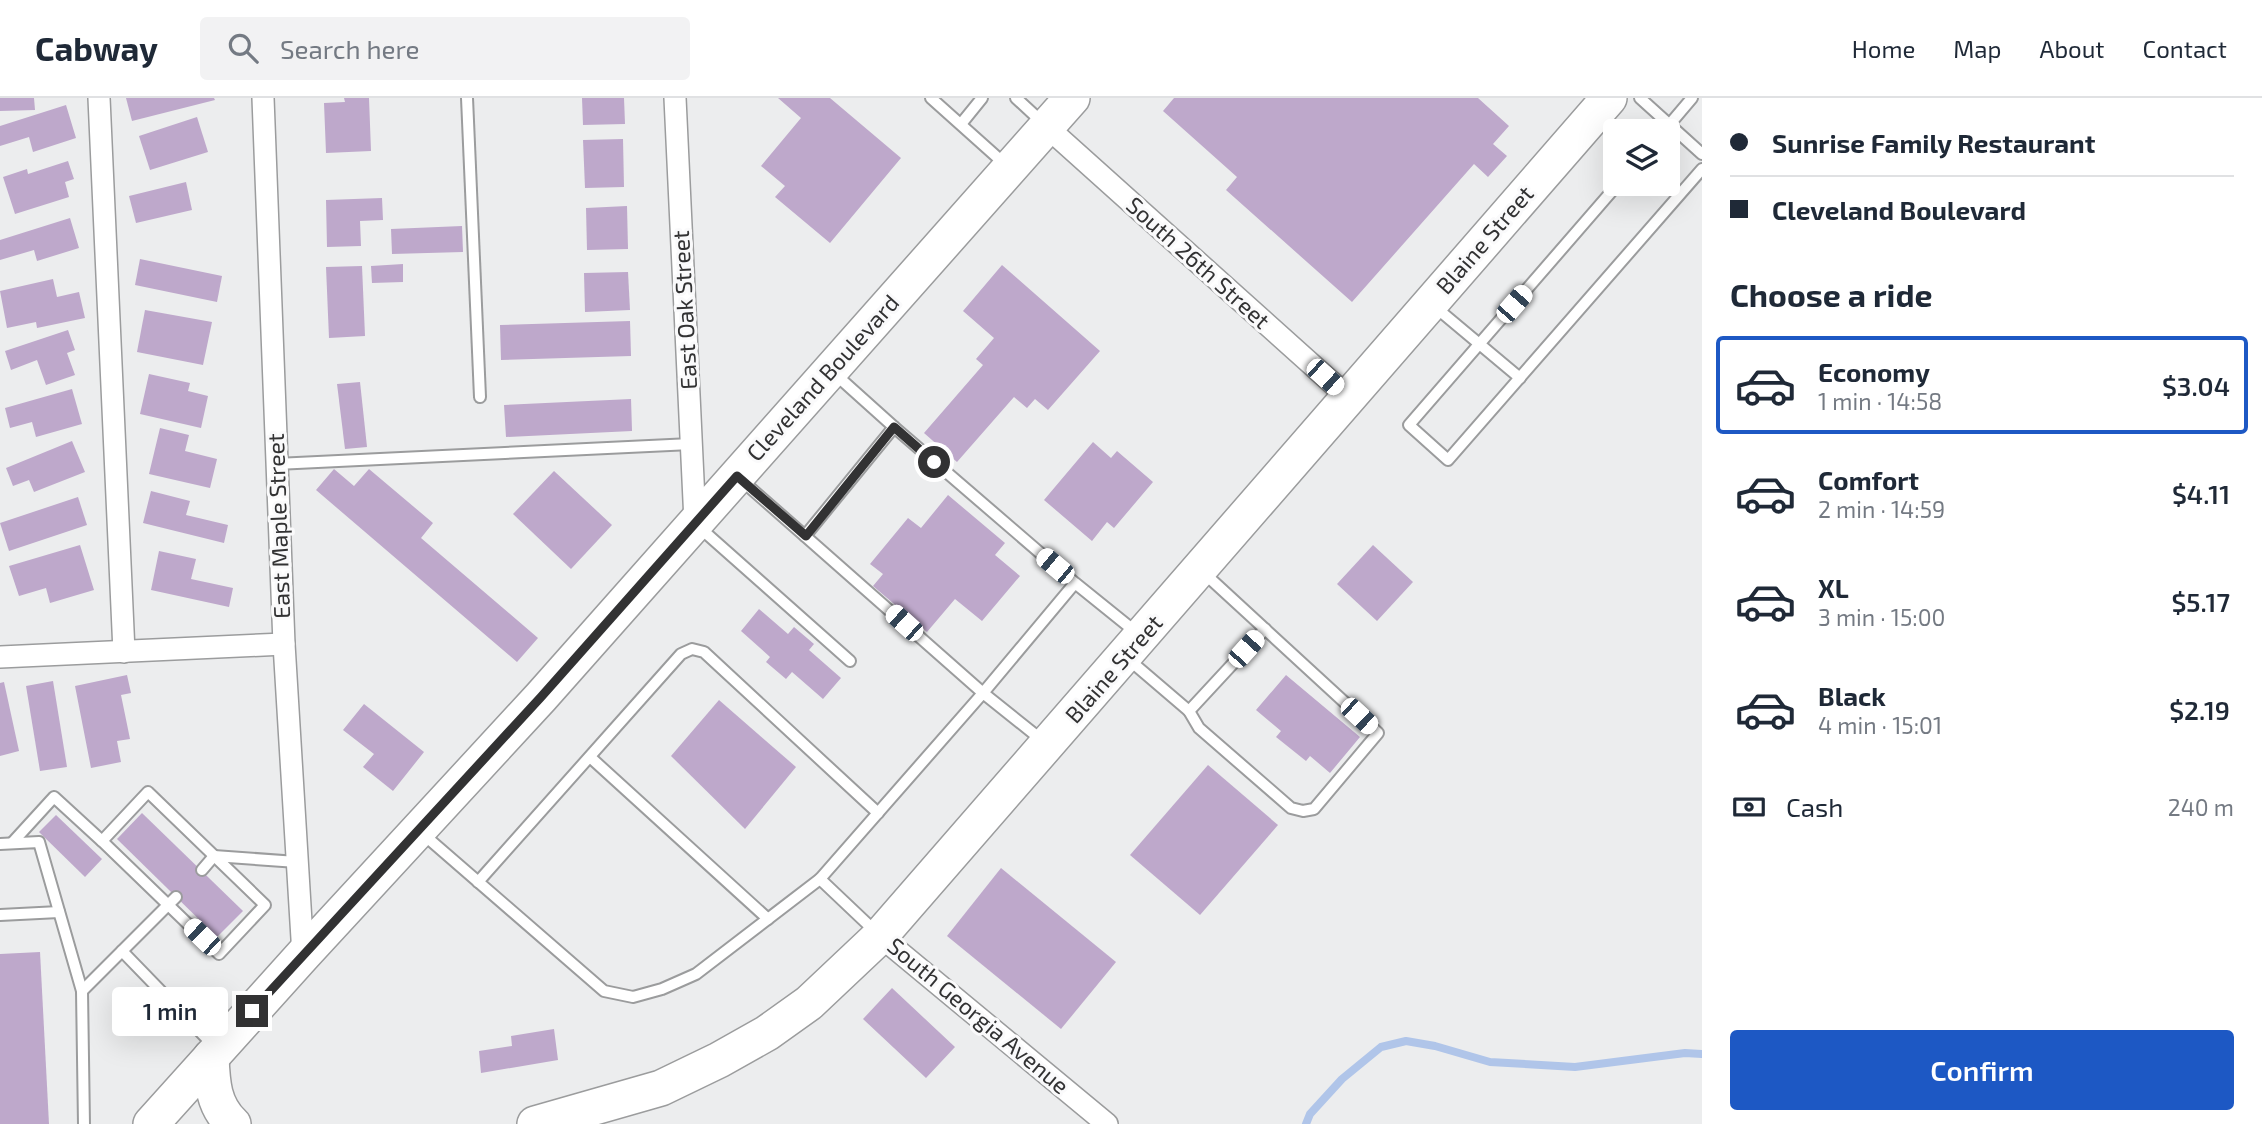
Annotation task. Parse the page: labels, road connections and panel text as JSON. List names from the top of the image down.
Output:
{
  "streets": {
    "main road": ["Blaine Street", "Cleveland Boulevard"],
    "street": [
      "South 26th Street",
      "East Oak Street",
      "East Maple Street",
      "South Georgia Avenue"
    ]
  },
  "crossings": [
    ["Blaine Street", "South 26th Street"],
    ["Blaine Street", "South Georgia Avenue"],
    ["South 26th Street", "Cleveland Boulevard"],
    ["East Oak Street", "Cleveland Boulevard"],
    ["Cleveland Boulevard", "East Maple Street"]
  ],
  "page": {
    "header": "Cabway",
    "search": "Search here",
    "nav": [
      "Home",
      "Map",
      "About",
      "Contact"
    ],
    "banner": ["Sunrise Family Restaurant", "Cleveland Boulevard"],
    "heading": "Choose a ride",
    "list": [
      {
        "name": "Economy",
        "note": "1 min · 14:58",
        "value": "$3.04"
      },
      {
        "name": "Comfort",
        "note": "2 min · 14:59",
        "value": "$4.11"
      },
      {
        "name": "XL",
        "note": "3 min · 15:00",
        "value": "$5.17"
      },
      {
        "name": "Black",
        "note": "4 min · 15:01",
        "value": "$2.19"
      }
    ],
    "pay": ["Cash", "240 m"],
    "bubble": "1 min",
    "buttons": "Confirm"
  }
}
